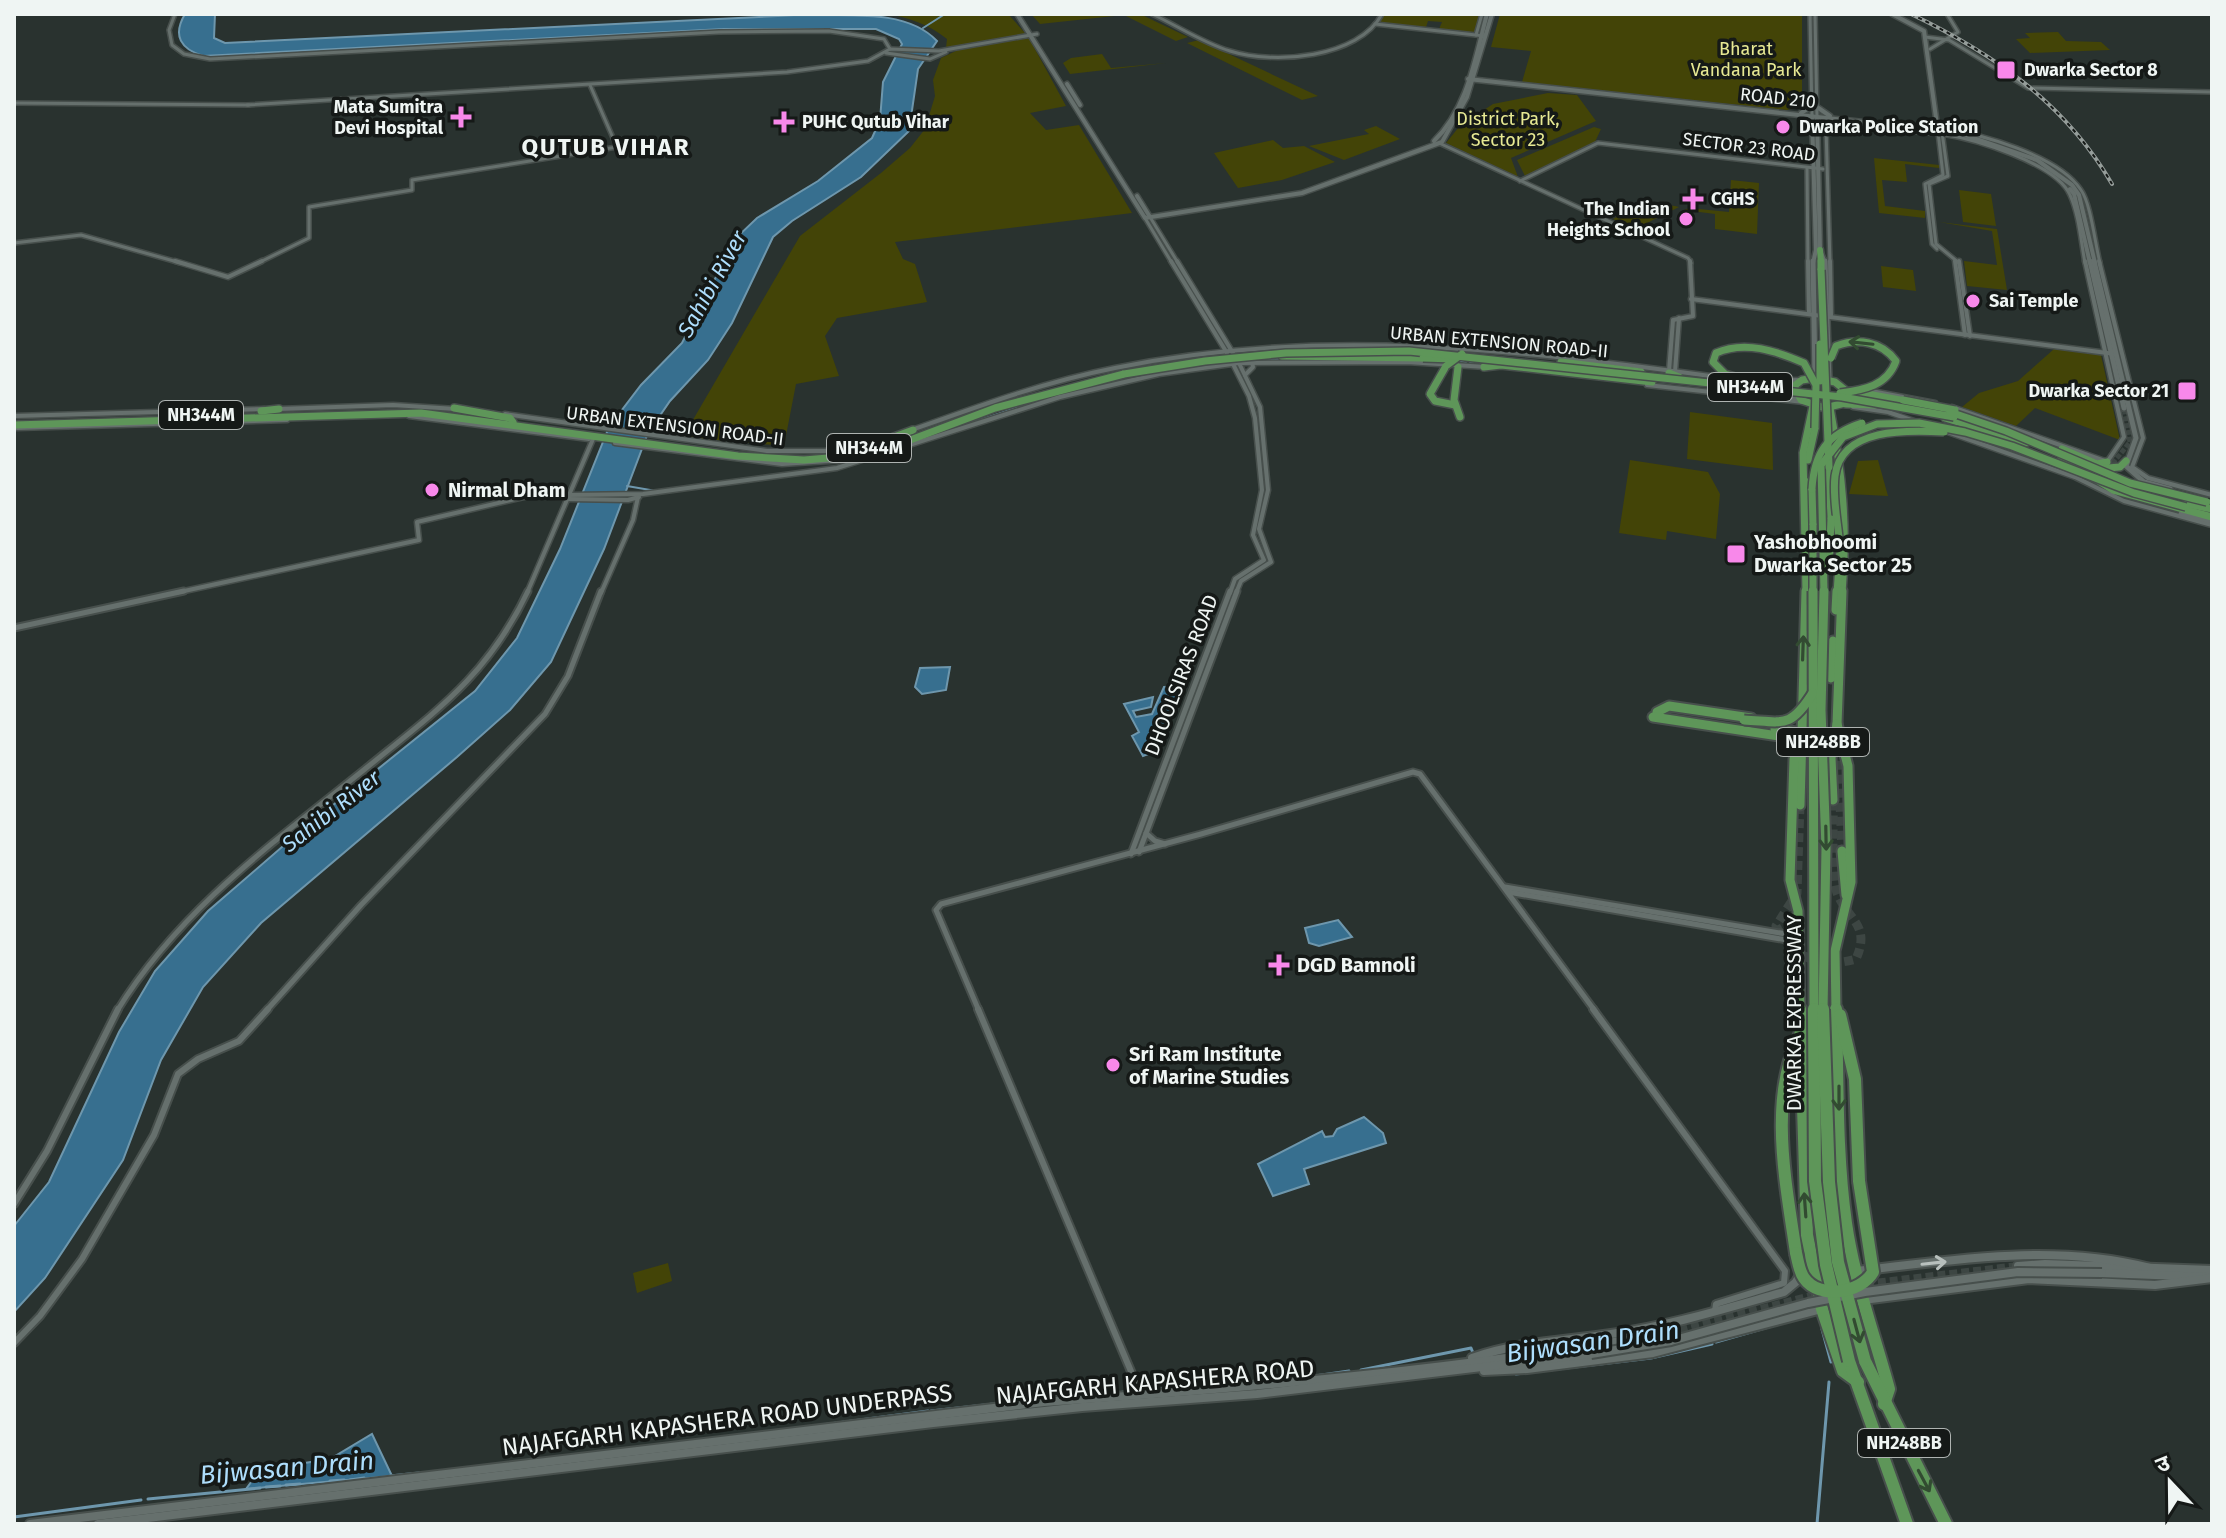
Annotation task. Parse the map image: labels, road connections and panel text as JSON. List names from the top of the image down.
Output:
{
  "streets": {
    "highway": [
      "URBAN EXTENSION ROAD-II",
      "NH344M",
      "NH248BB",
      "DWARKA EXPRESSWAY"
    ],
    "main road": ["ROAD 210", "NAJAFGARH KAPASHERA ROAD", "NAJAFGARH KAPASHERA ROAD UNDERPASS"],
    "street": ["SECTOR 23 ROAD", "DHOOLSIRAS ROAD"]
  },
  "crossings": [
    ["NAJAFGARH KAPASHERA ROAD", "NAJAFGARH KAPASHERA ROAD UNDERPASS"]
  ],
  "districts": ["QUTUB VIHAR"],
  "water": ["Sahibi River", "Bijwasan Drain"],
  "parks": ["Bharat Vandana Park", "District Park, Sector 23"],
  "places": {
    "transit": ["Dwarka Sector 8", "Dwarka Sector 21", "Yashobhoomi Dwarka Sector 25"],
    "health": [
      "Mata Sumitra Devi Hospital",
      "PUHC Qutub Vihar",
      "CGHS",
      "DGD Bamnoli"
    ],
    "other": [
      "Dwarka Police Station",
      "The Indian Heights School",
      "Sai Temple",
      "Nirmal Dham",
      "Sri Ram Institute of Marine Studies"
    ]
  },
  "north": "top"
}
